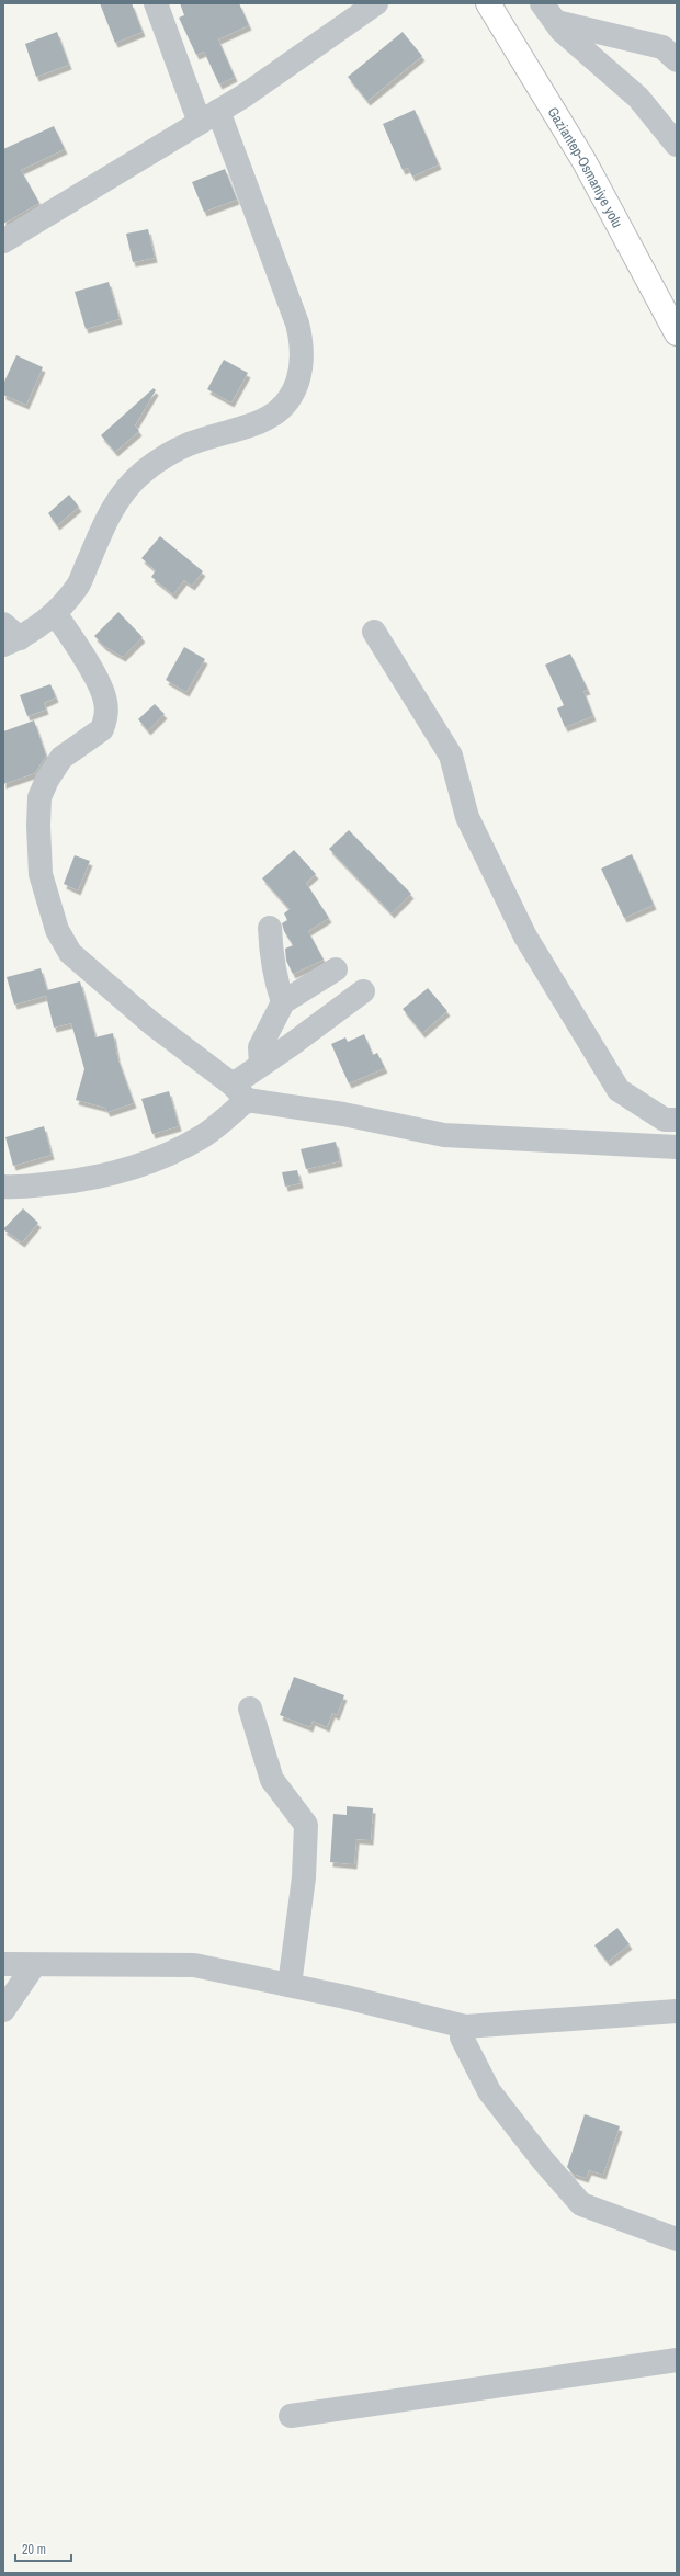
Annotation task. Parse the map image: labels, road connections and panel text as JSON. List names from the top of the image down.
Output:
{
  "streets": {
    "highway": ["Gaziantep-Osmaniye yolu"]
  },
  "scale_bar": "20 m"
}
